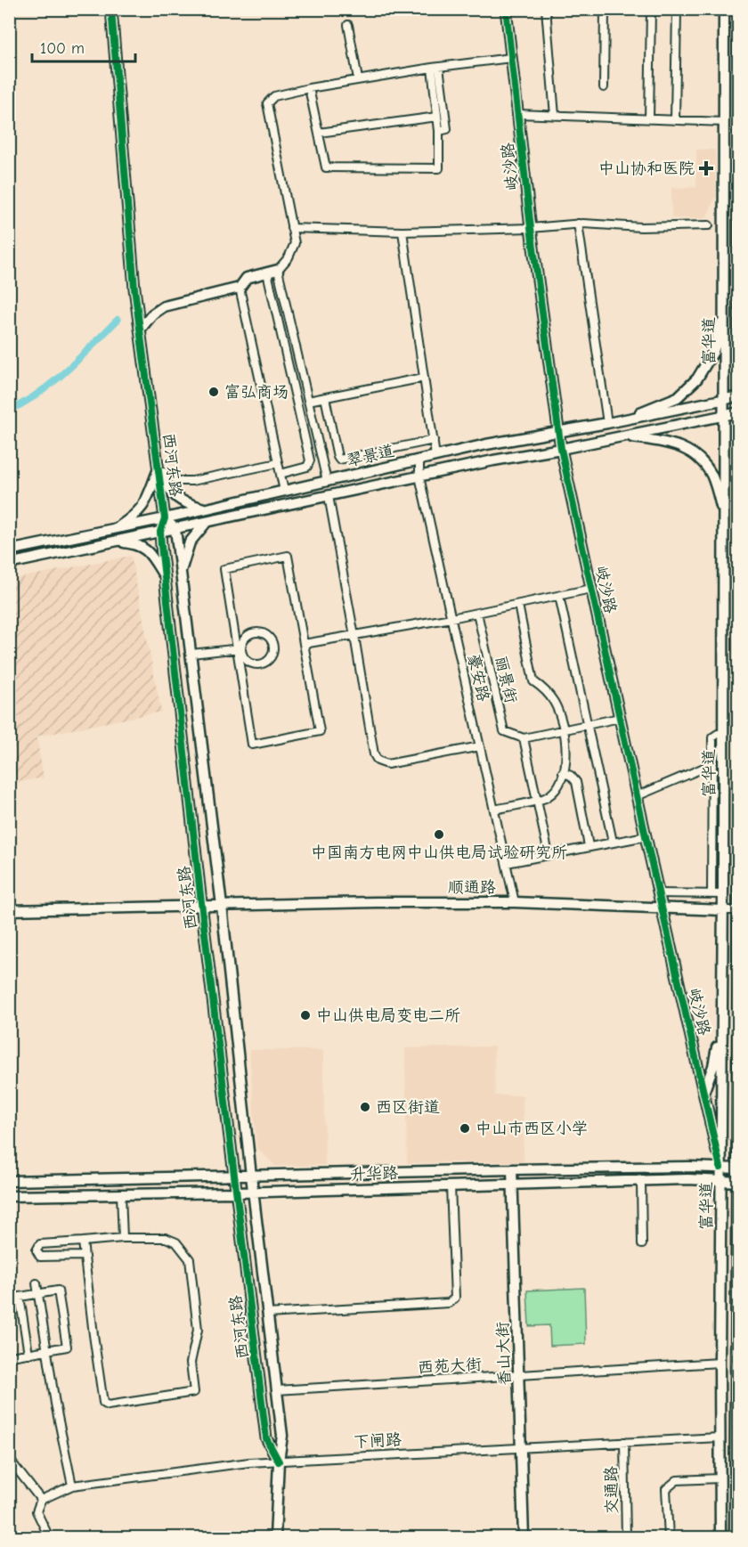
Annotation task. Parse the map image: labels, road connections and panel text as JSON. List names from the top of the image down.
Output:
{
  "streets": {
    "main road": [
      "岐沙路",
      "富华道",
      "翠景道",
      "西河东路",
      "顺通路",
      "升华路",
      "香山大街"
    ],
    "street": [
      "豪安路",
      "丽景街",
      "西苑大街",
      "下闸路",
      "交通路"
    ]
  },
  "crossings": [
    ["岐沙路", "富华道"],
    ["岐沙路", "翠景道"],
    ["岐沙路", "顺通路"],
    ["岐沙路", "升华路"],
    ["富华道", "翠景道"],
    ["富华道", "顺通路"],
    ["富华道", "升华路"],
    ["富华道", "西苑大街"],
    ["富华道", "下闸路"],
    ["翠景道", "西河东路"],
    ["翠景道", "豪安路"],
    ["西河东路", "顺通路"],
    ["西河东路", "升华路"],
    ["西河东路", "西苑大街"],
    ["西河东路", "下闸路"],
    ["豪安路", "顺通路"],
    ["升华路", "香山大街"],
    ["香山大街", "西苑大街"],
    ["香山大街", "下闸路"],
    ["下闸路", "交通路"]
  ],
  "places": {
    "health": ["中山协和医院"],
    "other": [
      "富弘商场",
      "中国南方电网中山供电局试验研究所",
      "中山供电局变电二所",
      "西区街道",
      "中山市西区小学"
    ]
  },
  "scale_bar": "100 m"
}
